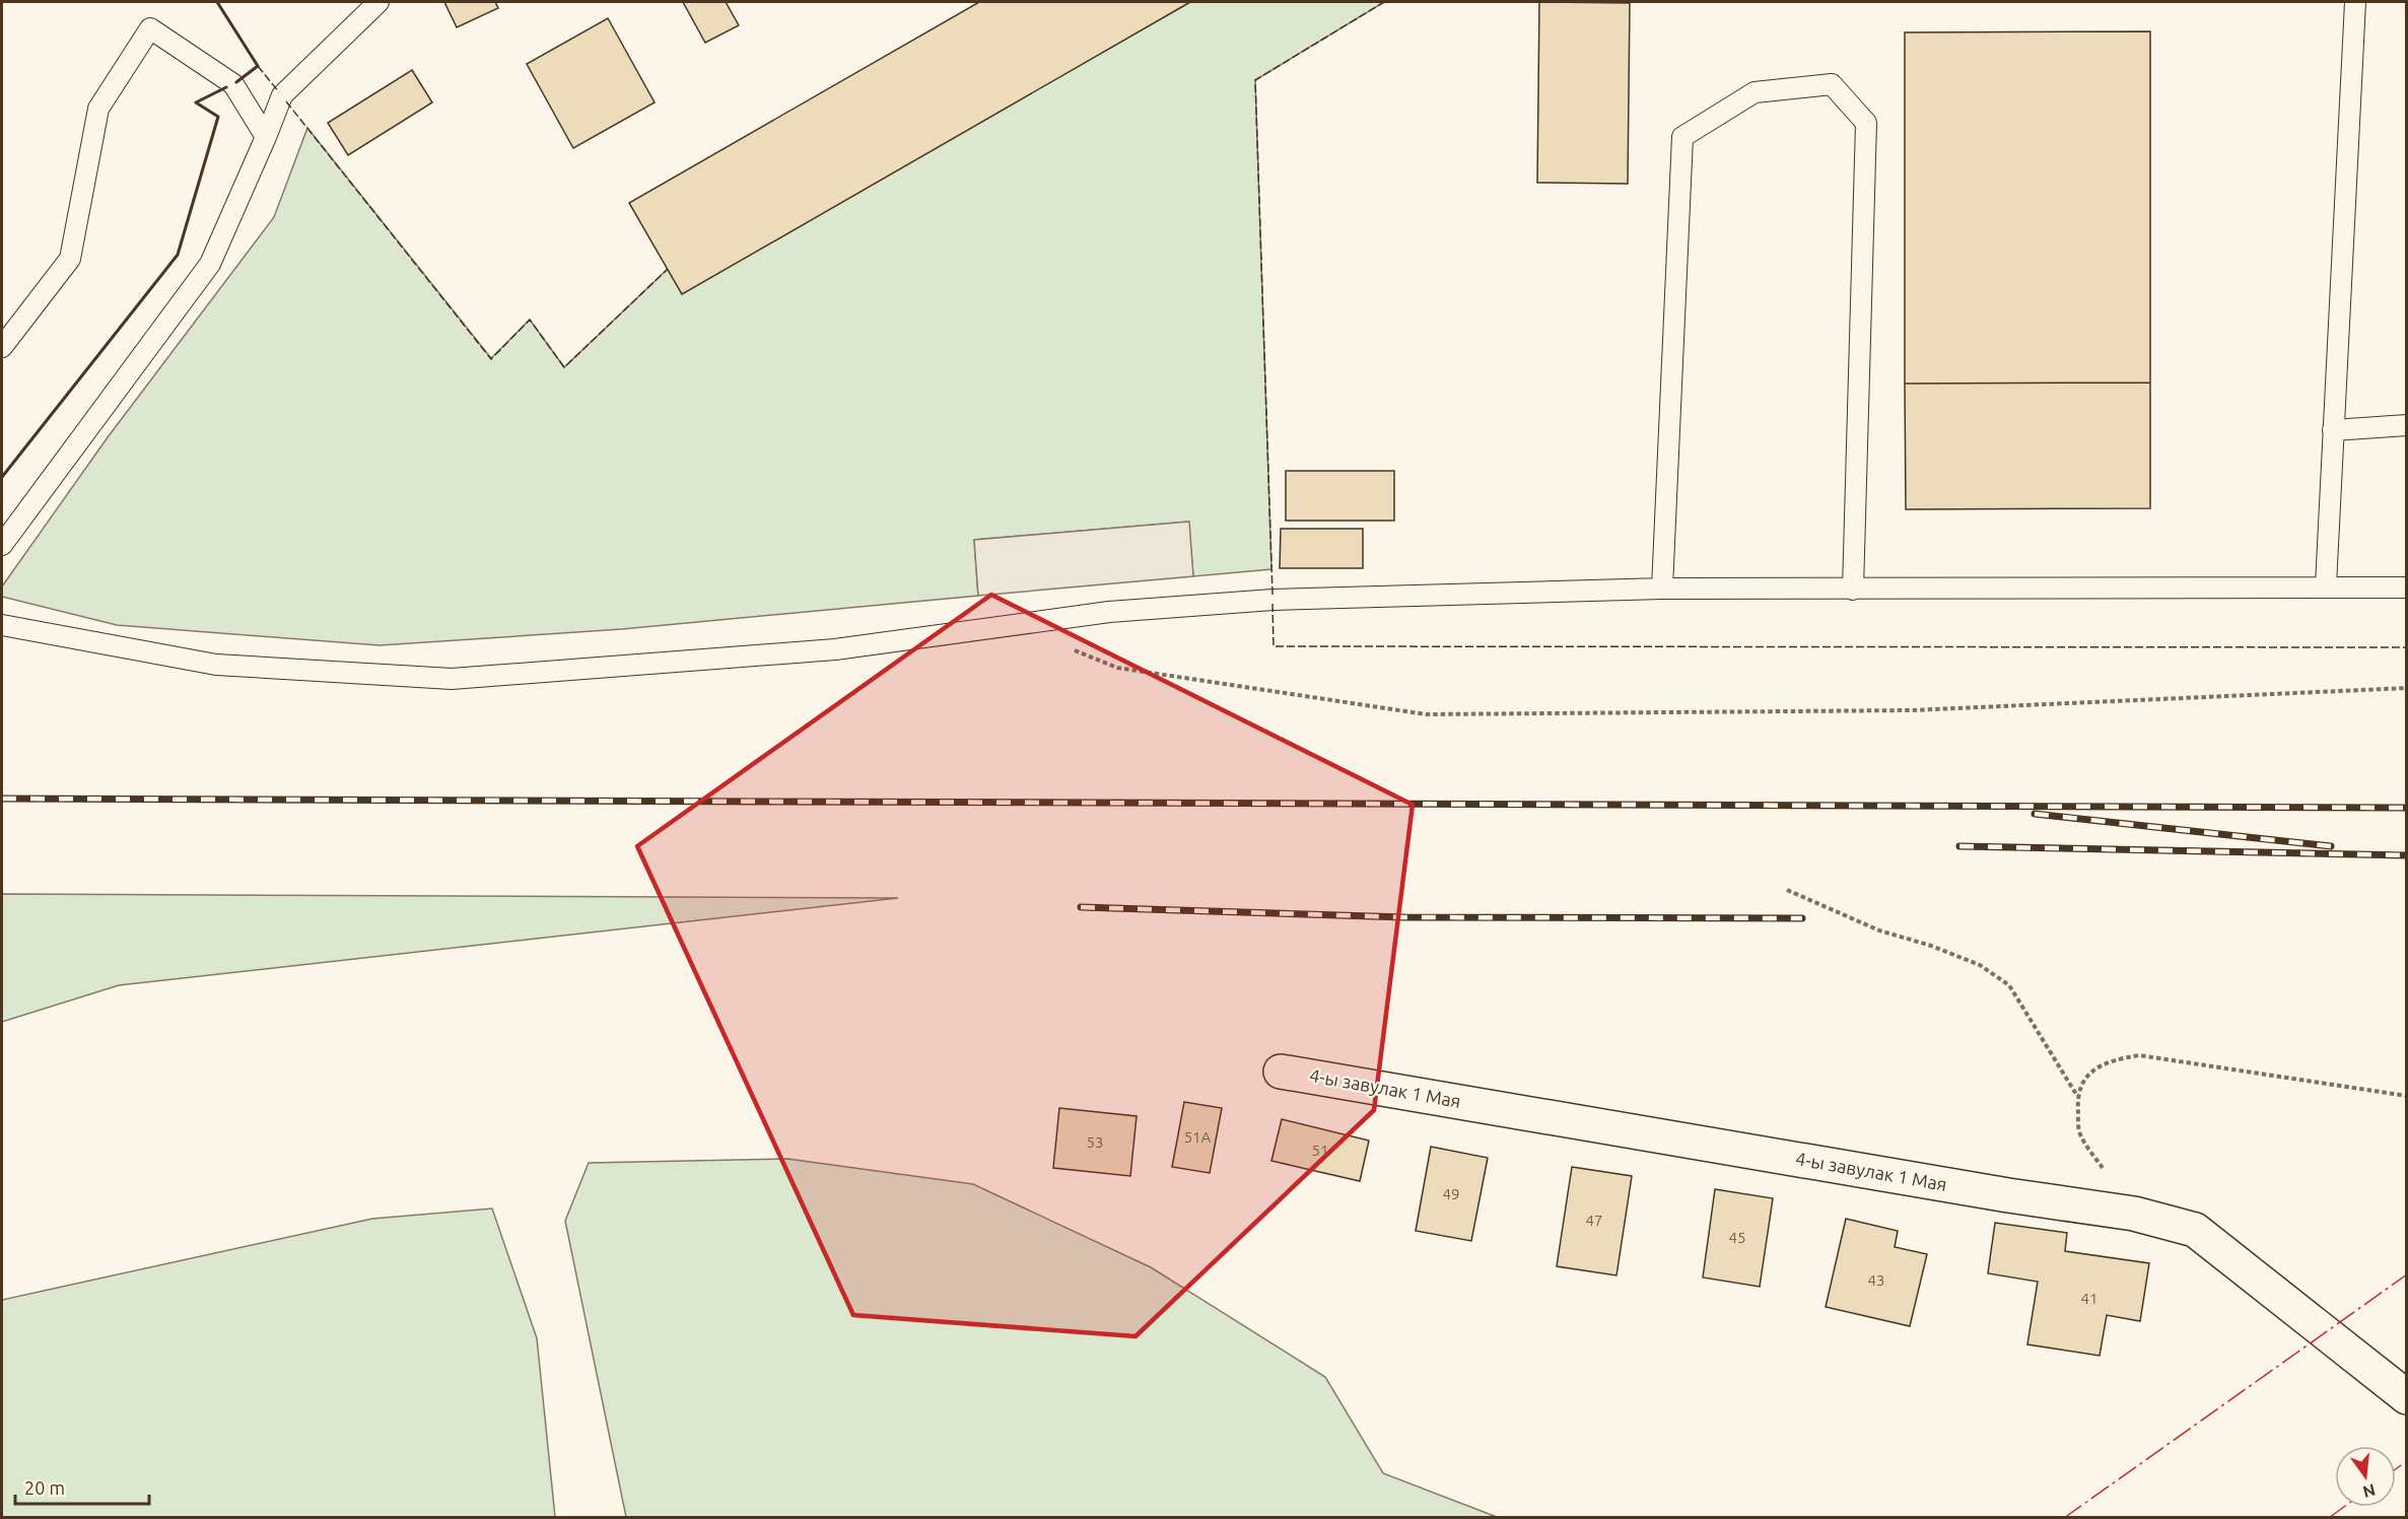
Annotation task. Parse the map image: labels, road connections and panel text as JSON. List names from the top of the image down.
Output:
{
  "streets": {
    "street": ["4-ы завулак 1 Мая"]
  },
  "house_numbers": [
    "51А",
    "53",
    "51",
    "49",
    "47",
    "45",
    "43",
    "41"
  ],
  "scale_bar": "20 m",
  "north": "bottom"
}
